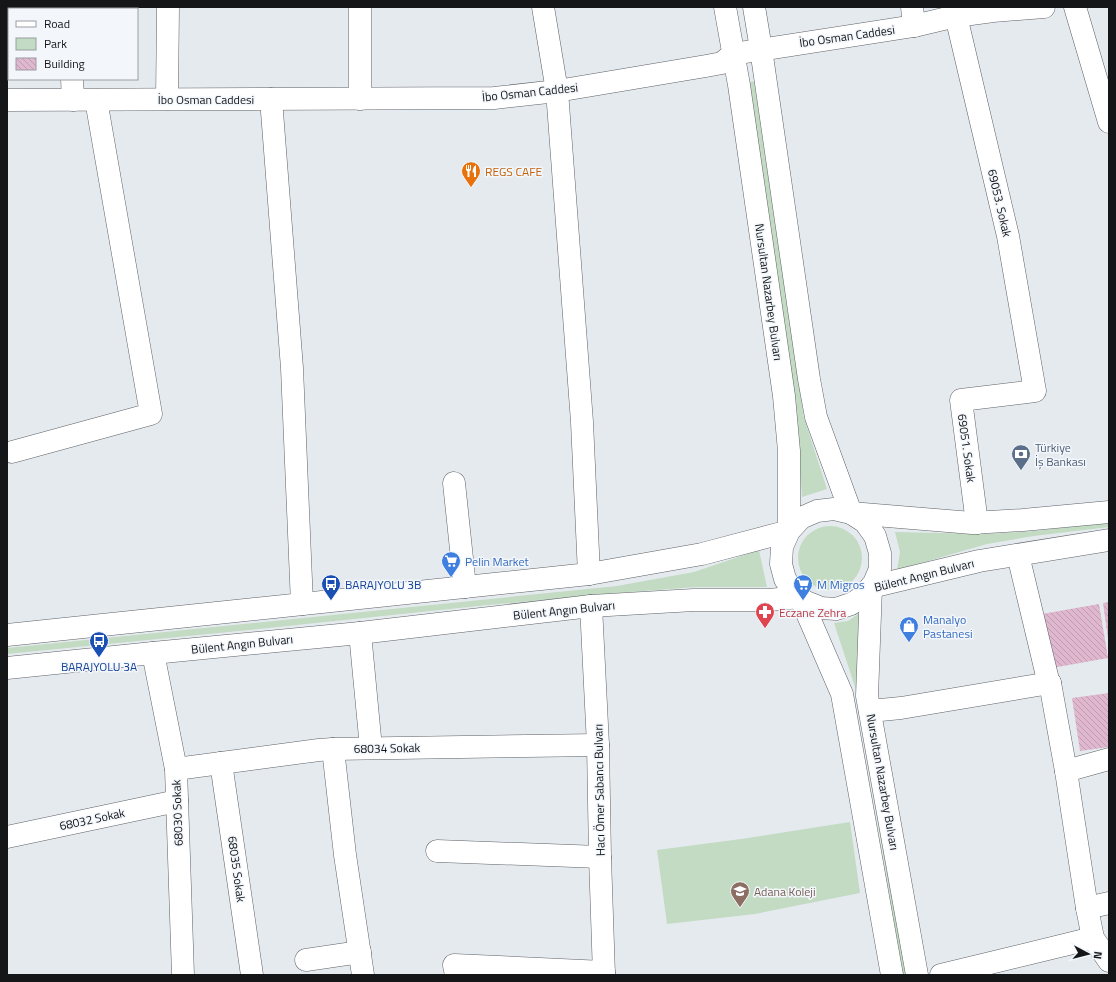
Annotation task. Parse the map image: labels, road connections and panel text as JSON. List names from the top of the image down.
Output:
{
  "streets": {
    "street": [
      "İbo Osman Caddesi",
      "69053. Sokak",
      "Nursultan Nazarbey Bulvarı",
      "69051. Sokak",
      "Bülent Angın Bulvarı",
      "68034 Sokak",
      "Hacı Ömer Sabancı Bulvarı",
      "68030 Sokak",
      "68032 Sokak",
      "68035 Sokak"
    ]
  },
  "crossings": [
    ["İbo Osman Caddesi", "69053. Sokak"],
    ["İbo Osman Caddesi", "Nursultan Nazarbey Bulvarı"],
    ["69053. Sokak", "69051. Sokak"],
    ["Nursultan Nazarbey Bulvarı", "Bülent Angın Bulvarı"],
    ["Bülent Angın Bulvarı", "Hacı Ömer Sabancı Bulvarı"],
    ["Bülent Angın Bulvarı", "68030 Sokak"],
    ["68034 Sokak", "Hacı Ömer Sabancı Bulvarı"],
    ["68034 Sokak", "68030 Sokak"],
    ["68034 Sokak", "68035 Sokak"],
    ["68030 Sokak", "68032 Sokak"]
  ],
  "places": {
    "restaurant": ["REGS CAFE"],
    "bank": ["Türkiye İş Bankası"],
    "supermarket": ["Pelin Market", "M Migros"],
    "bus stop": ["BARAJYOLU 3B", "BARAJYOLU 3A"],
    "pharmacy": ["Eczane Zehra"],
    "shop": ["Manalyo Pastanesi"],
    "school or university": ["Adana Koleji"]
  },
  "legend": ["Road", "Park", "Building"],
  "north": "right"
}
